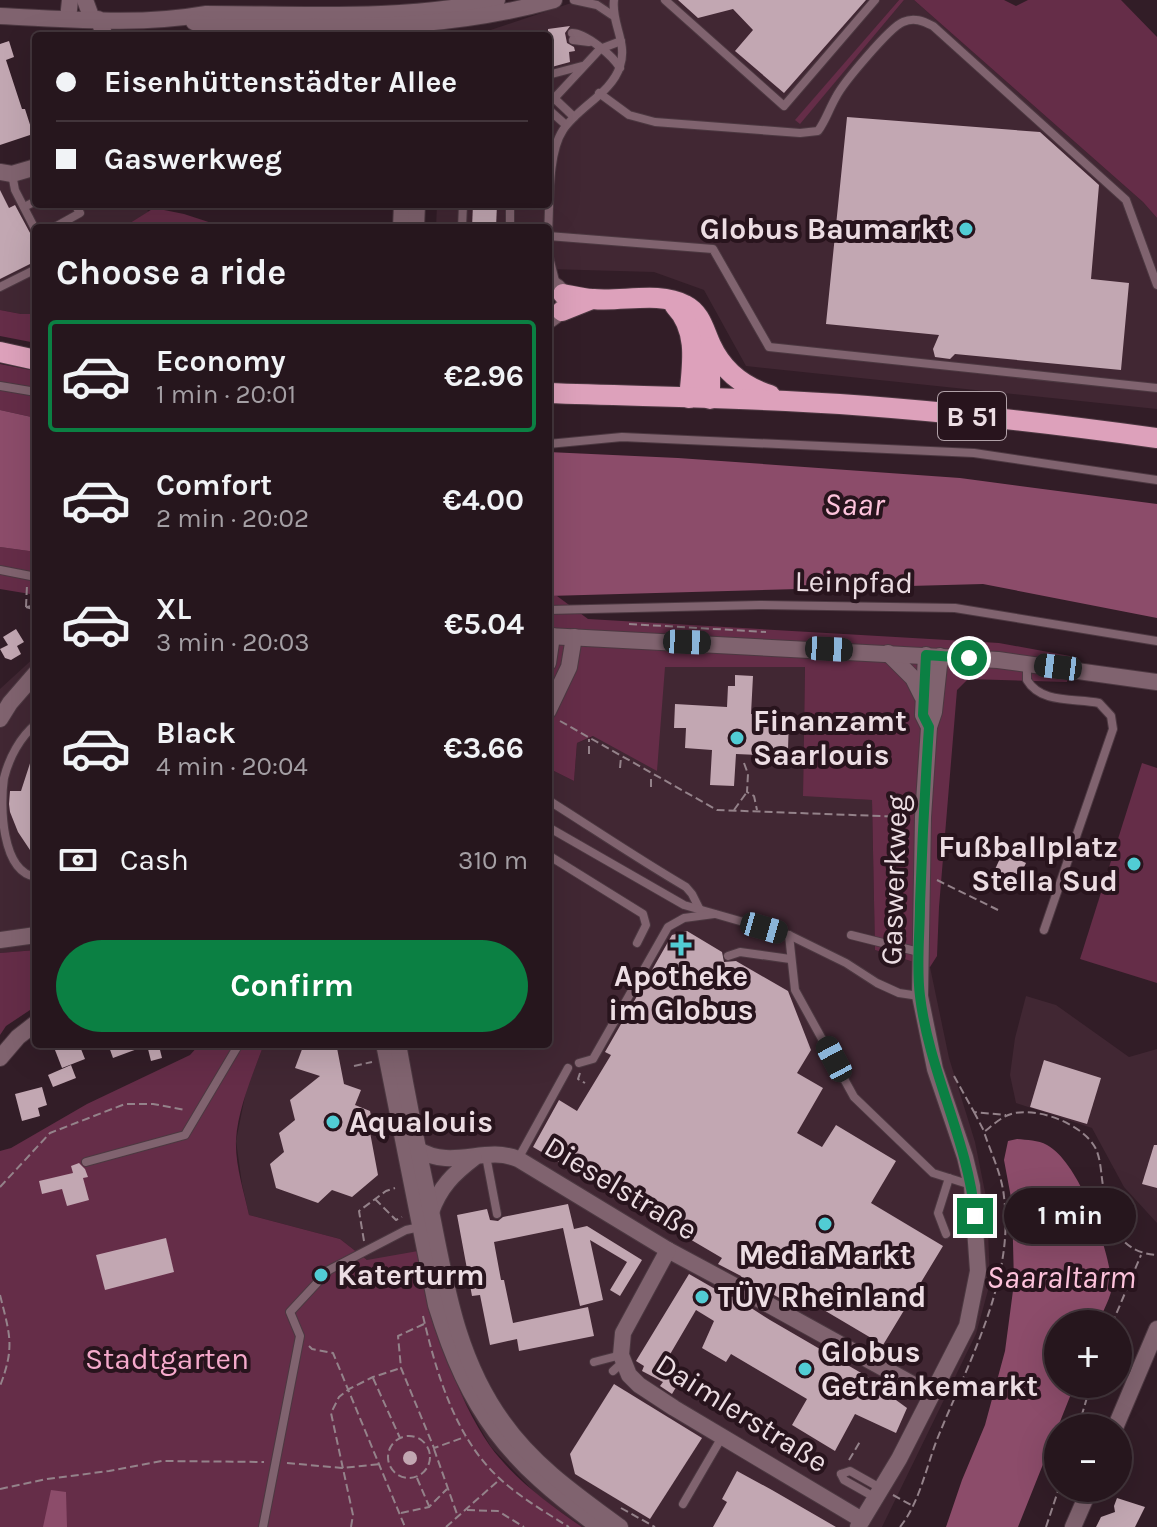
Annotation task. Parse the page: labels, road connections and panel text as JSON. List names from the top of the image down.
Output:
{
  "streets": {
    "main road": ["B 51"],
    "street": ["Gaswerkweg", "Dieselstraße", "Daimlerstraße"],
    "lane": ["Leinpfad"]
  },
  "crossings": [
    ["Gaswerkweg", "Daimlerstraße"],
    ["Dieselstraße", "Daimlerstraße"]
  ],
  "water": ["Saar", "Saaraltarm"],
  "parks": ["Stadtgarten"],
  "places": {
    "other": [
      "Globus Baumarkt",
      "Finanzamt Saarlouis",
      "Fußballplatz Stella Sud",
      "Aqualouis",
      "MediaMarkt",
      "Katerturm",
      "TÜV Rheinland",
      "Globus Getränkemarkt"
    ],
    "health": ["Apotheke im Globus"]
  },
  "page": {
    "banner": ["Eisenhüttenstädter Allee", "Gaswerkweg"],
    "heading": "Choose a ride",
    "list": [
      {
        "name": "Economy",
        "note": "1 min · 20:01",
        "value": "€2.96"
      },
      {
        "name": "Comfort",
        "note": "2 min · 20:02",
        "value": "€4.00"
      },
      {
        "name": "XL",
        "note": "3 min · 20:03",
        "value": "€5.04"
      },
      {
        "name": "Black",
        "note": "4 min · 20:04",
        "value": "€3.66"
      }
    ],
    "pay": ["Cash", "310 m"],
    "buttons": "Confirm",
    "bubble": "1 min",
    "map_buttons": ["+", "−"]
  }
}
